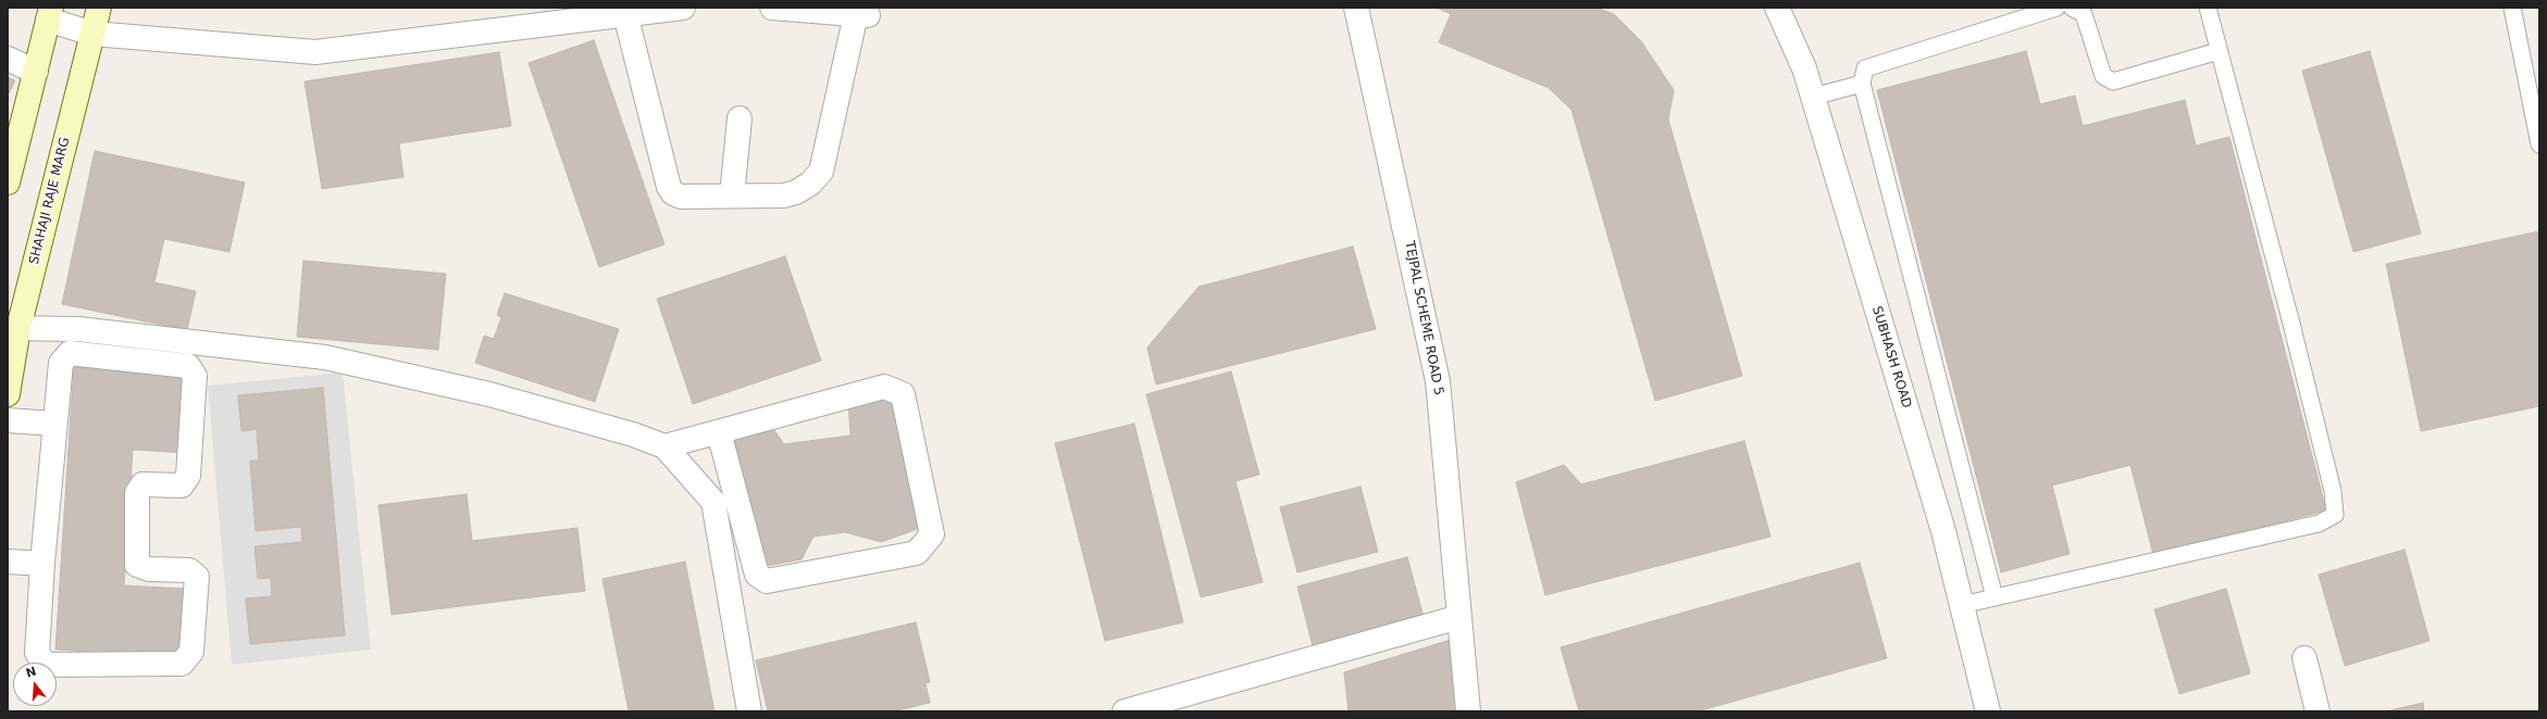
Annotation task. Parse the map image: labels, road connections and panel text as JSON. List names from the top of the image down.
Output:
{
  "streets": {
    "main road": ["SHAHAJI RAJE MARG"],
    "street": ["TEJPAL SCHEME ROAD 5", "SUBHASH ROAD"]
  },
  "north": "top"
}
